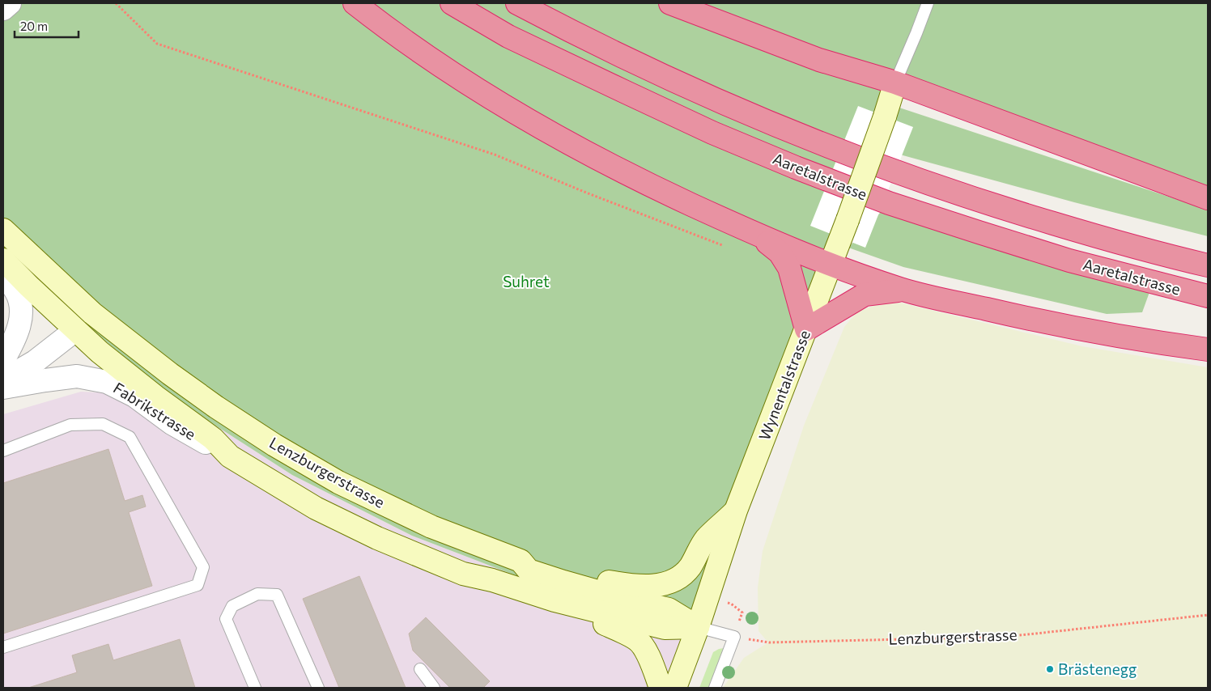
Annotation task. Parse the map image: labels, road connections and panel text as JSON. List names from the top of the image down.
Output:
{
  "streets": {
    "highway": ["Aaretalstrasse"],
    "main road": ["Wynentalstrasse", "Lenzburgerstrasse"],
    "street": ["Fabrikstrasse"]
  },
  "crossings": [
    ["Wynentalstrasse", "Lenzburgerstrasse"],
    ["Fabrikstrasse", "Lenzburgerstrasse"]
  ],
  "parks": ["Suhret"],
  "places": ["Brästenegg"],
  "scale_bar": "20 m"
}
